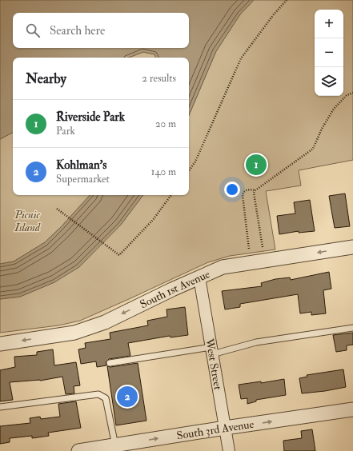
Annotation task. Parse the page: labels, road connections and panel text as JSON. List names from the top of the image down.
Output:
{
  "streets": {
    "street": ["South 1st Avenue", "West Street", "South 3rd Avenue"]
  },
  "crossings": [
    ["South 1st Avenue", "West Street"],
    ["West Street", "South 3rd Avenue"]
  ],
  "one_way": ["South 1st Avenue", "South 3rd Avenue"],
  "parks": ["Picnic Island"],
  "page": {
    "map_buttons": ["+", "−"],
    "search": "Search here",
    "heading": ["Nearby", "2 results"],
    "list": [
      {
        "mark": "1",
        "name": "Riverside Park",
        "note": "Park",
        "value": "20 m"
      },
      {
        "mark": "2",
        "name": "Kohlman's",
        "note": "Supermarket",
        "value": "140 m"
      }
    ],
    "pins": ["1", "2"]
  }
}
